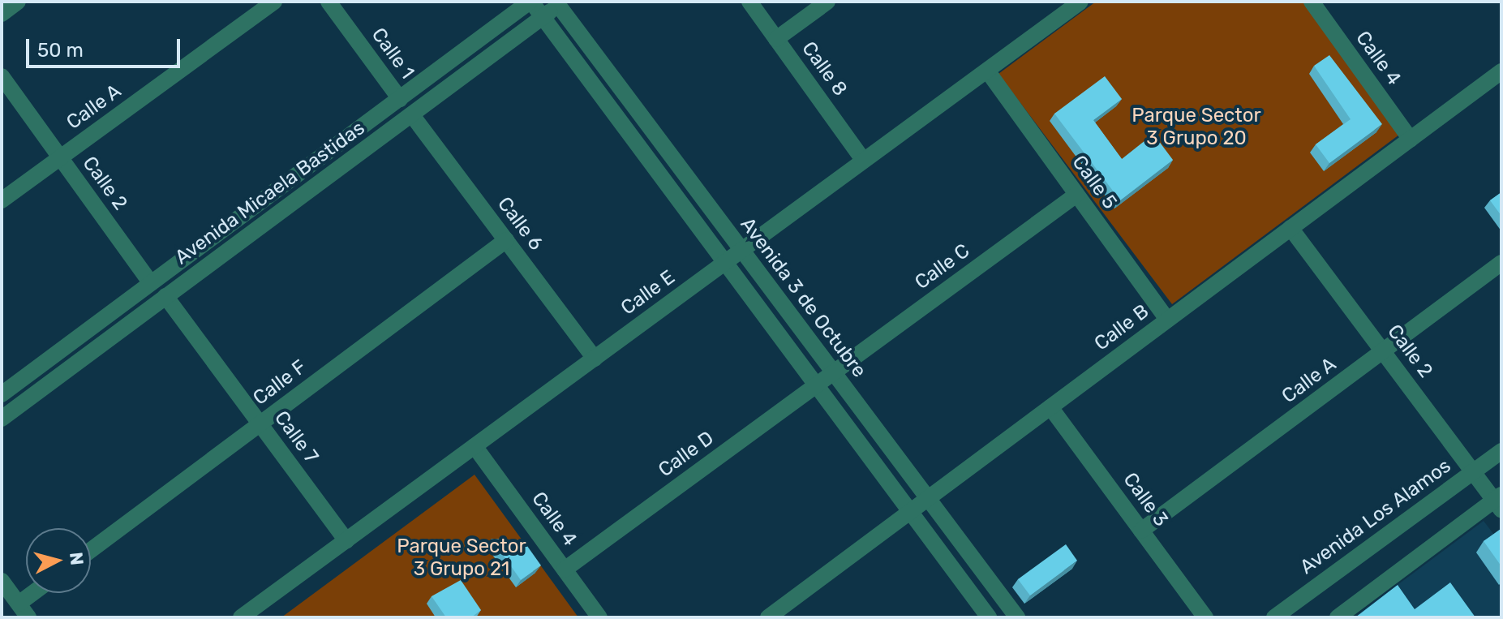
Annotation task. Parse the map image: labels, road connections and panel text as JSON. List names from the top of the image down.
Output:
{
  "streets": {
    "street": [
      "Calle 1",
      "Calle 4",
      "Calle 8",
      "Calle A",
      "Calle 5",
      "Calle 2",
      "Avenida Micaela Bastidas",
      "Calle 6",
      "Calle C",
      "Calle E",
      "Avenida 3 de Octubre",
      "Calle B",
      "Calle F",
      "Calle 7",
      "Calle D",
      "Calle 3",
      "Avenida Los Alamos"
    ]
  },
  "crossings": [
    ["Calle 1", "Avenida Micaela Bastidas"],
    ["Calle 4", "Calle E"],
    ["Calle 4", "Calle B"],
    ["Calle 4", "Calle D"],
    ["Calle 8", "Calle E"],
    ["Calle A", "Calle 2"],
    ["Calle A", "Calle 3"],
    ["Calle 5", "Calle C"],
    ["Calle 5", "Calle E"],
    ["Calle 5", "Calle B"],
    ["Calle 2", "Avenida Micaela Bastidas"],
    ["Calle 2", "Calle B"],
    ["Calle 2", "Avenida Los Alamos"],
    ["Avenida Micaela Bastidas", "Calle 6"],
    ["Avenida Micaela Bastidas", "Avenida 3 de Octubre"],
    ["Avenida Micaela Bastidas", "Calle 7"],
    ["Calle 6", "Calle E"],
    ["Calle 6", "Calle F"],
    ["Calle C", "Avenida 3 de Octubre"],
    ["Calle C", "Calle D"],
    ["Calle E", "Avenida 3 de Octubre"],
    ["Calle E", "Calle 7"],
    ["Avenida 3 de Octubre", "Calle B"],
    ["Avenida 3 de Octubre", "Calle D"],
    ["Calle B", "Calle 3"],
    ["Calle F", "Calle 7"]
  ],
  "parks": ["Parque Sector 3 Grupo 20", "Parque Sector 3 Grupo 21"],
  "scale_bar": "50 m",
  "north": "right"
}
